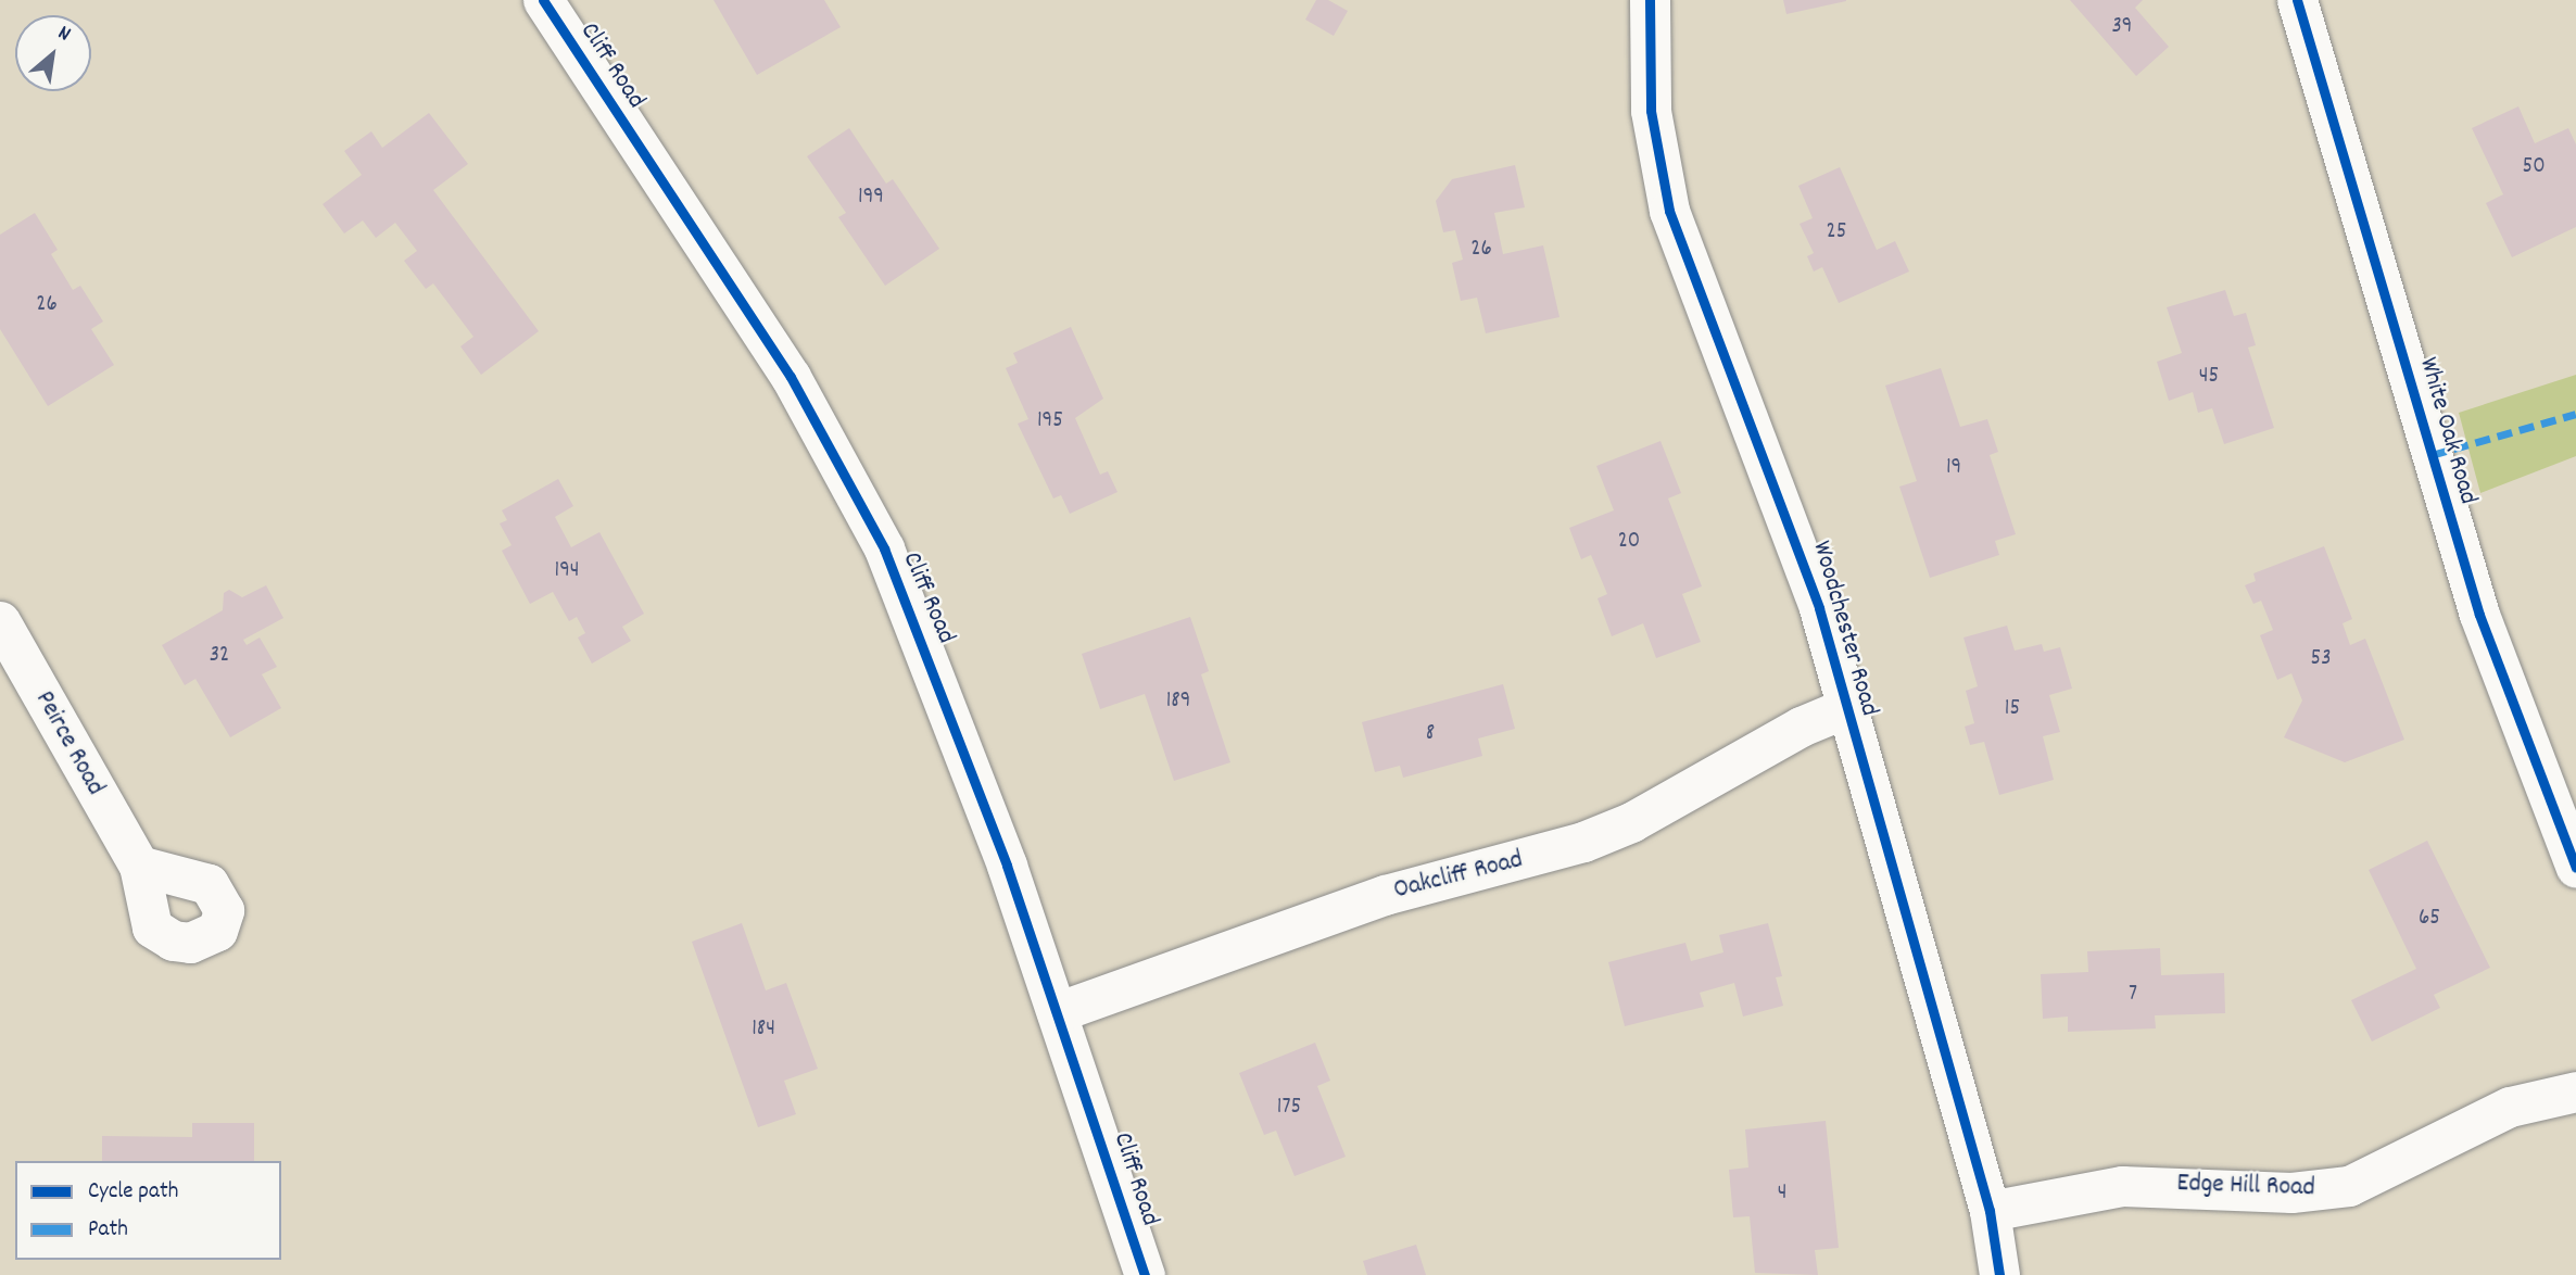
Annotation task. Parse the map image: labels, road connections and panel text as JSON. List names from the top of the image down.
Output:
{
  "streets": {
    "street": [
      "Cliff Road",
      "White Oak Road",
      "Woodchester Road",
      "Peirce Road",
      "Oakcliff Road",
      "Edge Hill Road"
    ]
  },
  "crossings": [
    ["Cliff Road", "Oakcliff Road"],
    ["Woodchester Road", "Oakcliff Road"],
    ["Woodchester Road", "Edge Hill Road"]
  ],
  "house_numbers": [
    "39",
    "50",
    "199",
    "25",
    "26",
    "26",
    "45",
    "195",
    "19",
    "20",
    "194",
    "32",
    "53",
    "189",
    "15",
    "8",
    "65",
    "7",
    "184",
    "175",
    "4"
  ],
  "legend": ["Cycle path", "Path"],
  "north": "top right"
}
